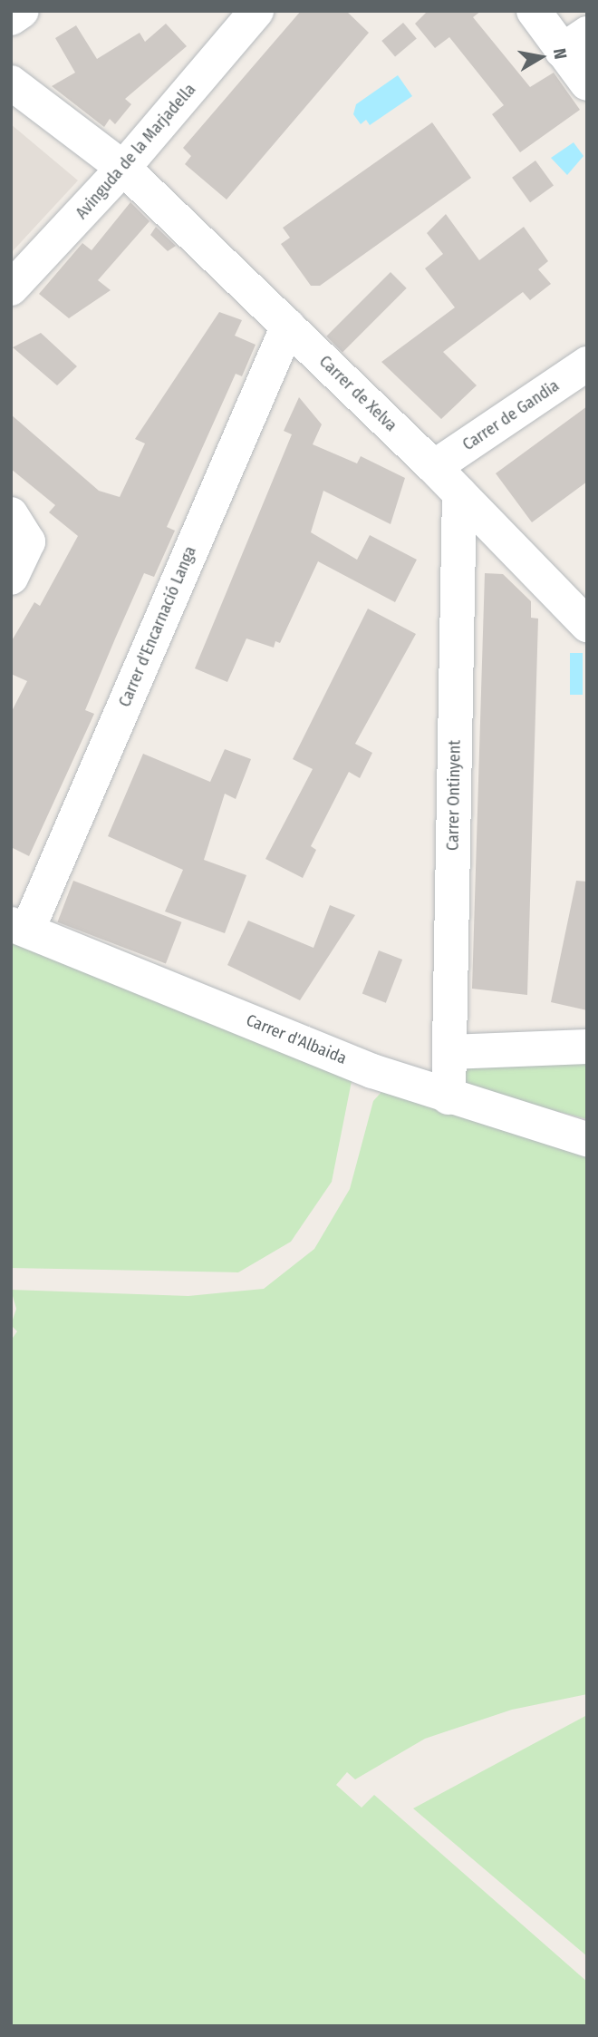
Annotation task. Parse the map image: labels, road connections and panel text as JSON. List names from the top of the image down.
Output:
{
  "streets": {
    "street": [
      "Avinguda de la Marjadella",
      "Carrer de Xelva",
      "Carrer de Gandia",
      "Carrer d'Encarnació Langa",
      "Carrer Ontinyent",
      "Carrer d'Albaida"
    ]
  },
  "crossings": [
    ["Avinguda de la Marjadella", "Carrer de Xelva"],
    ["Carrer de Xelva", "Carrer de Gandia"],
    ["Carrer de Xelva", "Carrer d'Encarnació Langa"],
    ["Carrer de Xelva", "Carrer Ontinyent"],
    ["Carrer d'Encarnació Langa", "Carrer d'Albaida"],
    ["Carrer Ontinyent", "Carrer d'Albaida"]
  ],
  "north": "right"
}
